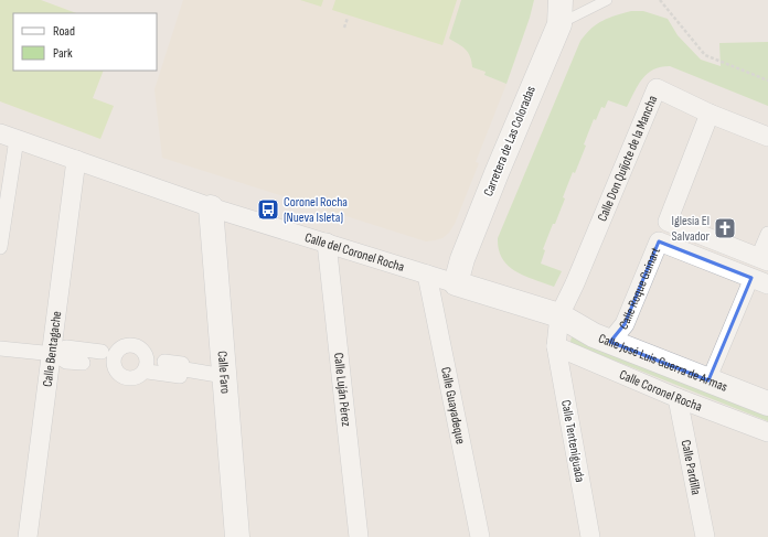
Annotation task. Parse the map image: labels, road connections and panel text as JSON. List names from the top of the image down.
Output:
{
  "streets": {
    "street": [
      "Carretera de Las Coloradas",
      "Calle Don Quijote de la Mancha",
      "Calle del Coronel Rocha",
      "Calle Roque Guinart",
      "Calle Bentagache",
      "Calle José Luis Guerra de Armas",
      "Calle Faro",
      "Calle Luján Pérez",
      "Calle Coronel Rocha",
      "Calle Guayadeque",
      "Calle Tenteniguada",
      "Calle Pardilla"
    ]
  },
  "crossings": [
    ["Carretera de Las Coloradas", "Calle del Coronel Rocha"],
    ["Calle Don Quijote de la Mancha", "Calle del Coronel Rocha"],
    ["Calle Don Quijote de la Mancha", "Calle José Luis Guerra de Armas"],
    ["Calle Don Quijote de la Mancha", "Calle Tenteniguada"],
    ["Calle del Coronel Rocha", "Calle Bentagache"],
    ["Calle del Coronel Rocha", "Calle José Luis Guerra de Armas"],
    ["Calle del Coronel Rocha", "Calle Faro"],
    ["Calle del Coronel Rocha", "Calle Luján Pérez"],
    ["Calle del Coronel Rocha", "Calle Guayadeque"],
    ["Calle del Coronel Rocha", "Calle Tenteniguada"],
    ["Calle Roque Guinart", "Calle José Luis Guerra de Armas"],
    ["Calle José Luis Guerra de Armas", "Calle Tenteniguada"],
    ["Calle Coronel Rocha", "Calle Tenteniguada"],
    ["Calle Coronel Rocha", "Calle Pardilla"]
  ],
  "places": {
    "bus stop": ["Coronel Rocha (Nueva Isleta)"],
    "church": ["Iglesia El Salvador"]
  },
  "legend": ["Road", "Park"]
}
